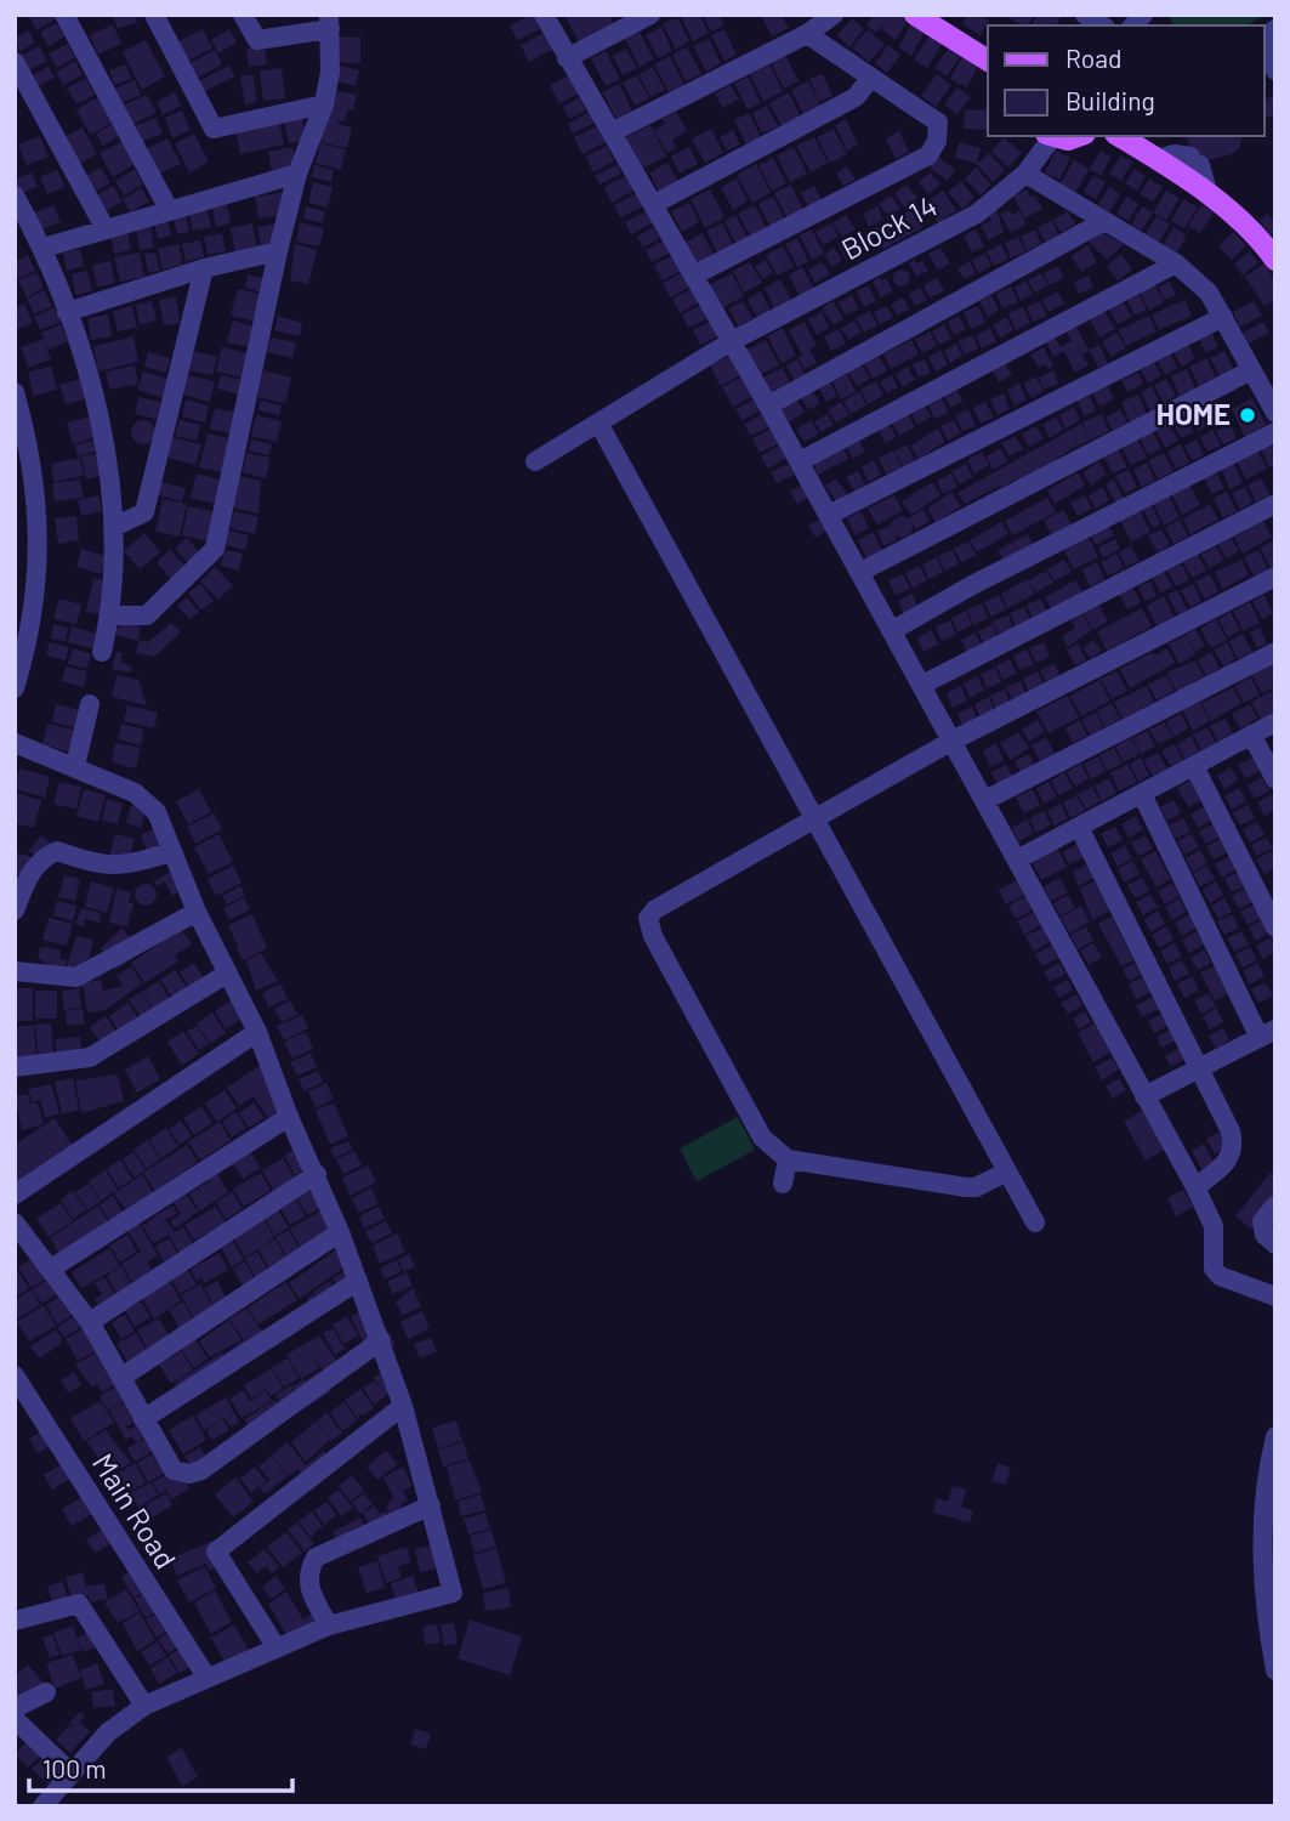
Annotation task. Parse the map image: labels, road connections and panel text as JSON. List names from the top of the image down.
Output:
{
  "streets": {
    "street": ["Block 14", "Main Road"]
  },
  "places": ["HOME"],
  "legend": ["Road", "Building"],
  "scale_bar": "100 m"
}
